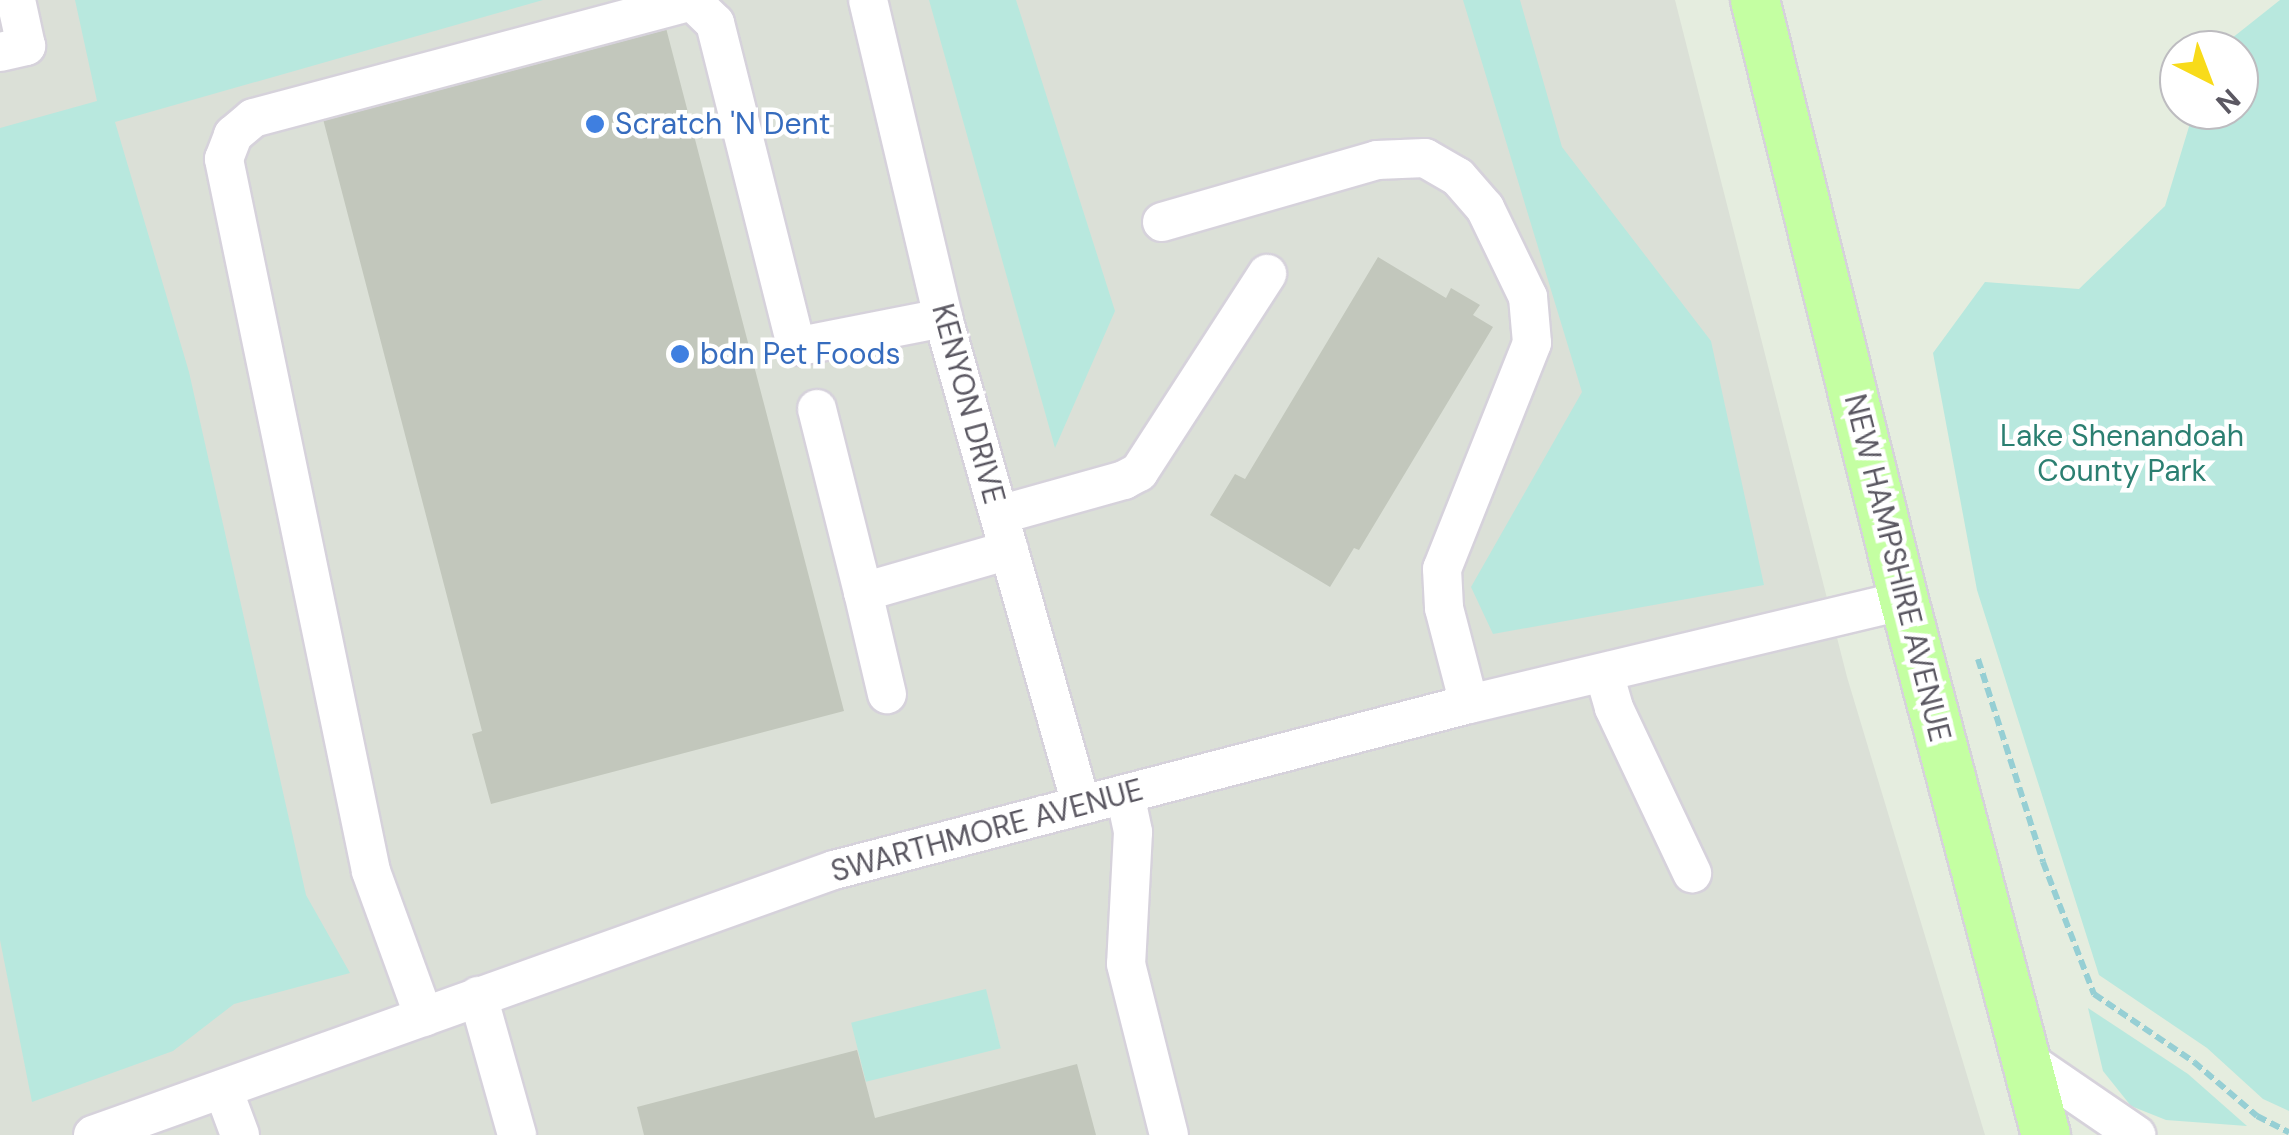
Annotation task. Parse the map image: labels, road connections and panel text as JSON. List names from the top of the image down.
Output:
{
  "streets": {
    "main road": ["NEW HAMPSHIRE AVENUE"],
    "street": ["KENYON DRIVE", "SWARTHMORE AVENUE"]
  },
  "crossings": [
    ["KENYON DRIVE", "SWARTHMORE AVENUE"],
    ["NEW HAMPSHIRE AVENUE", "SWARTHMORE AVENUE"]
  ],
  "parks": ["Lake Shenandoah County Park"],
  "places": ["Scratch 'N Dent", "bdn Pet Foods"],
  "north": "bottom right"
}
